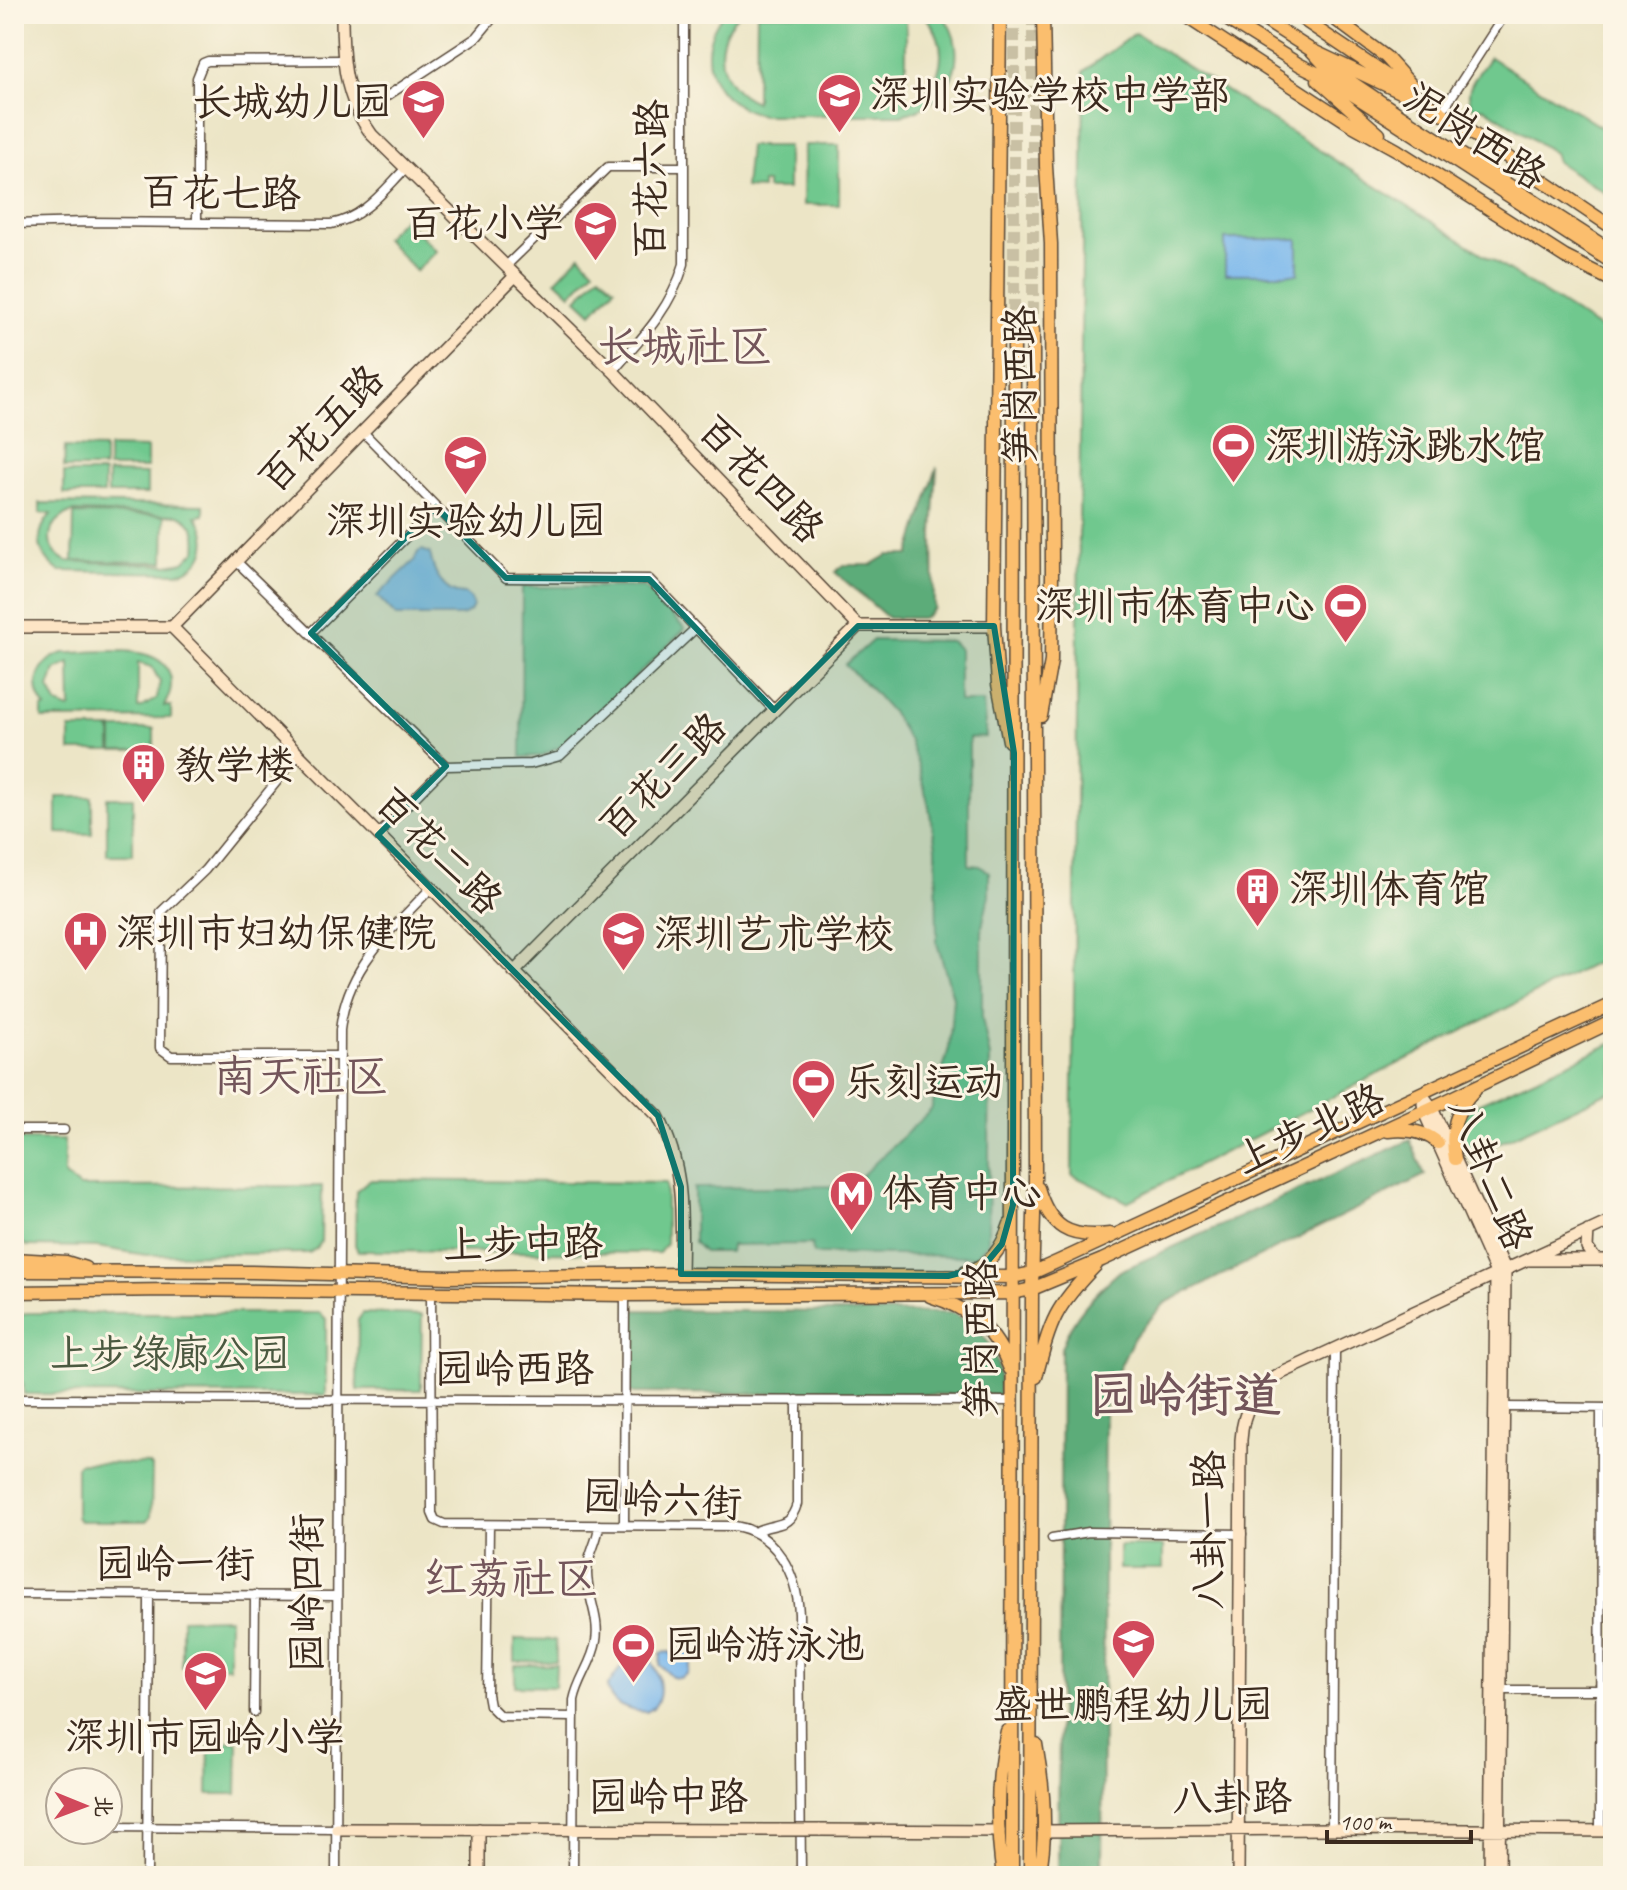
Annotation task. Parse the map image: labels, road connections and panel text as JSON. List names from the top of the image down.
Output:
{
  "streets": {
    "main road": [
      "泥岗西路",
      "笋岗西路",
      "上步北路",
      "上步中路"
    ],
    "street": [
      "百花六路",
      "百花七路",
      "百花五路",
      "百花四路",
      "百花三路",
      "百花二路",
      "八卦二路",
      "园岭西路",
      "园岭六街",
      "八卦一路",
      "园岭一街",
      "园岭四街",
      "园岭中路",
      "八卦路"
    ]
  },
  "crossings": [
    ["百花六路", "百花四路"],
    ["百花七路", "百花四路"],
    ["笋岗西路", "上步北路"],
    ["笋岗西路", "上步中路"],
    ["笋岗西路", "园岭西路"],
    ["百花五路", "百花四路"],
    ["百花五路", "百花二路"],
    ["百花四路", "百花三路"],
    ["百花三路", "百花二路"],
    ["百花二路", "上步中路"],
    ["百花二路", "园岭四街"],
    ["上步北路", "八卦二路"],
    ["上步北路", "上步中路"],
    ["八卦二路", "八卦一路"],
    ["八卦二路", "八卦路"],
    ["上步中路", "园岭六街"],
    ["上步中路", "园岭四街"],
    ["园岭西路", "园岭六街"],
    ["园岭西路", "园岭四街"],
    ["八卦一路", "八卦路"],
    ["园岭一街", "园岭四街"],
    ["园岭四街", "园岭中路"]
  ],
  "districts": [
    "长城社区",
    "南天社区",
    "园岭街道",
    "红荔社区"
  ],
  "parks": ["上步绿廊公园"],
  "places": {
    "school or university": [
      "深圳实验学校中学部",
      "长城幼儿园",
      "百花小学",
      "深圳实验幼儿园",
      "深圳艺术学校",
      "盛世鹏程幼儿园",
      "深圳市园岭小学"
    ],
    "sports": [
      "深圳游泳跳水馆",
      "深圳市体育中心",
      "乐刻运动",
      "园岭游泳池"
    ],
    "building": ["教学楼", "深圳体育馆"],
    "hospital": ["深圳市妇幼保健院"],
    "metro station": ["体育中心"]
  },
  "scale_bar": "100 m",
  "north": "right"
}
